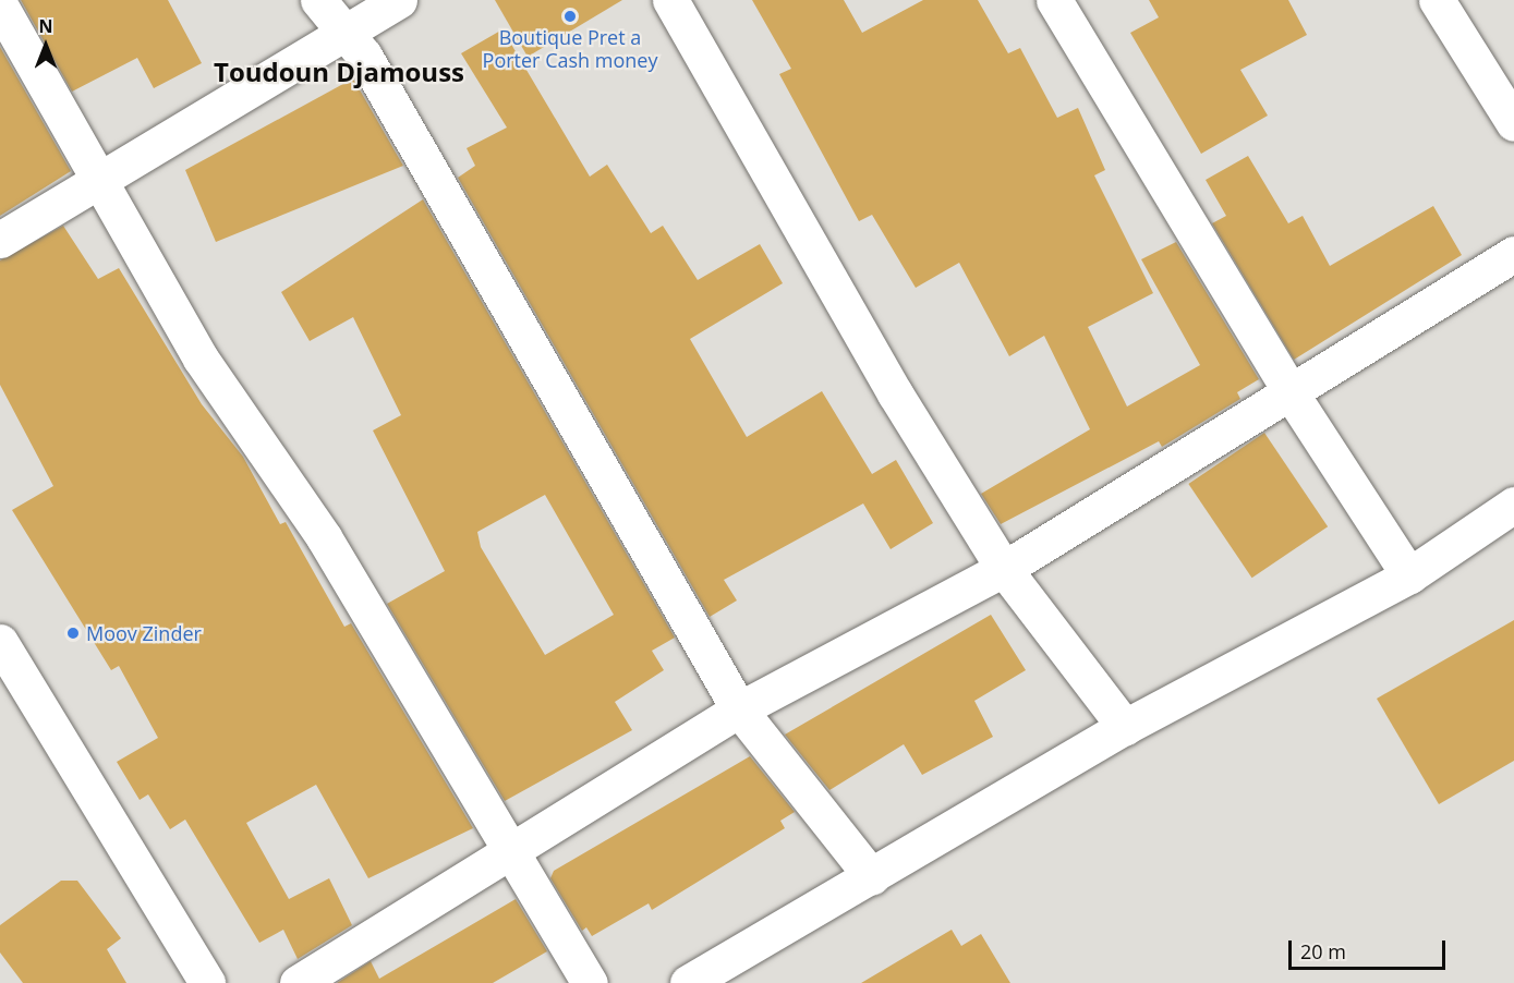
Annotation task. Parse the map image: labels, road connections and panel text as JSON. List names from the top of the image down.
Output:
{
  "districts": ["Toudoun Djamouss"],
  "places": ["Boutique Pret a Porter Cash money", "Moov Zinder"],
  "scale_bar": "20 m",
  "north": "top"
}
